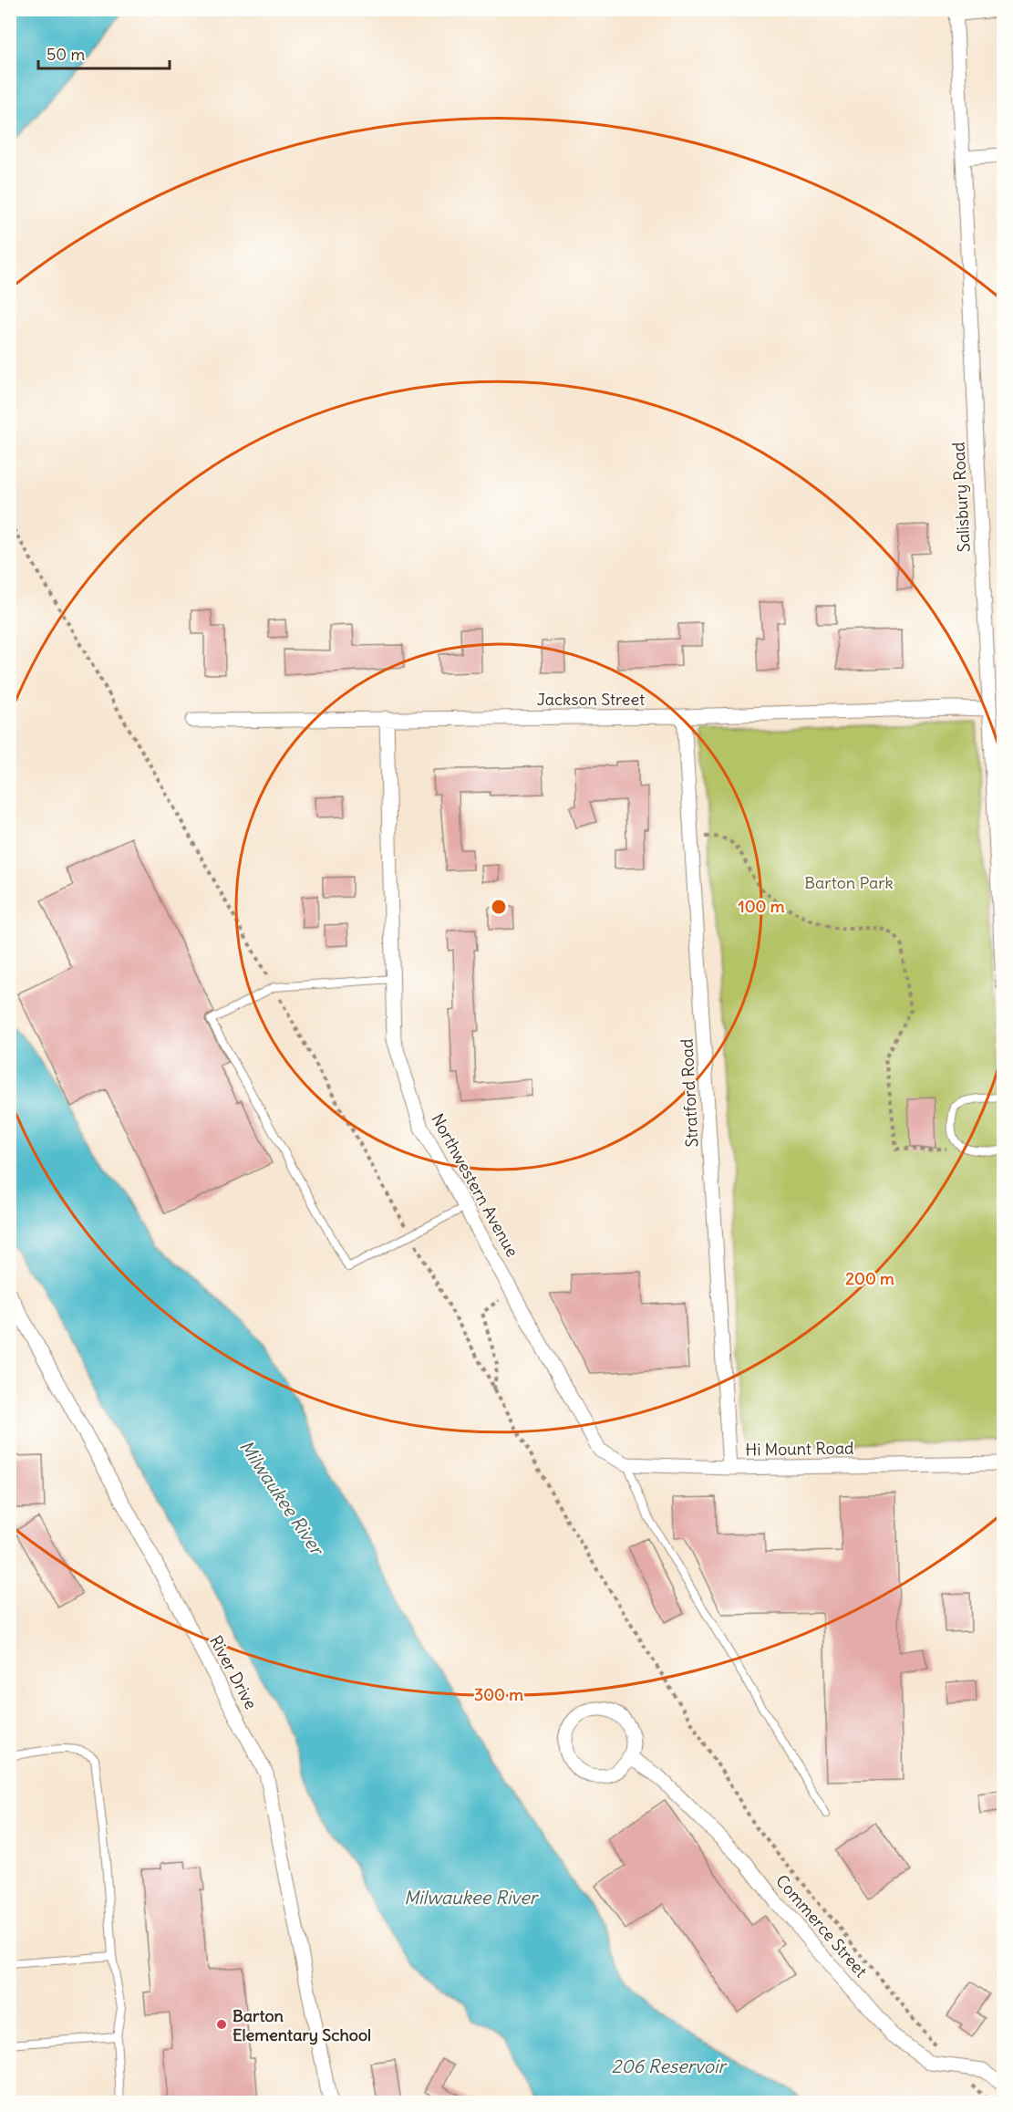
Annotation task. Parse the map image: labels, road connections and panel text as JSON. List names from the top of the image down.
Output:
{
  "streets": {
    "street": [
      "Salisbury Road",
      "Jackson Street",
      "Stratford Road",
      "Northwestern Avenue",
      "Hi Mount Road",
      "River Drive",
      "Commerce Street"
    ]
  },
  "crossings": [
    ["Salisbury Road", "Jackson Street"],
    ["Jackson Street", "Stratford Road"],
    ["Jackson Street", "Northwestern Avenue"],
    ["Stratford Road", "Hi Mount Road"],
    ["Northwestern Avenue", "Hi Mount Road"]
  ],
  "water": ["Milwaukee River", "206 Reservoir"],
  "parks": ["Barton Park"],
  "places": ["Barton Elementary School"],
  "scale_bar": "50 m",
  "rings": ["100 m", "200 m", "300 m"]
}
